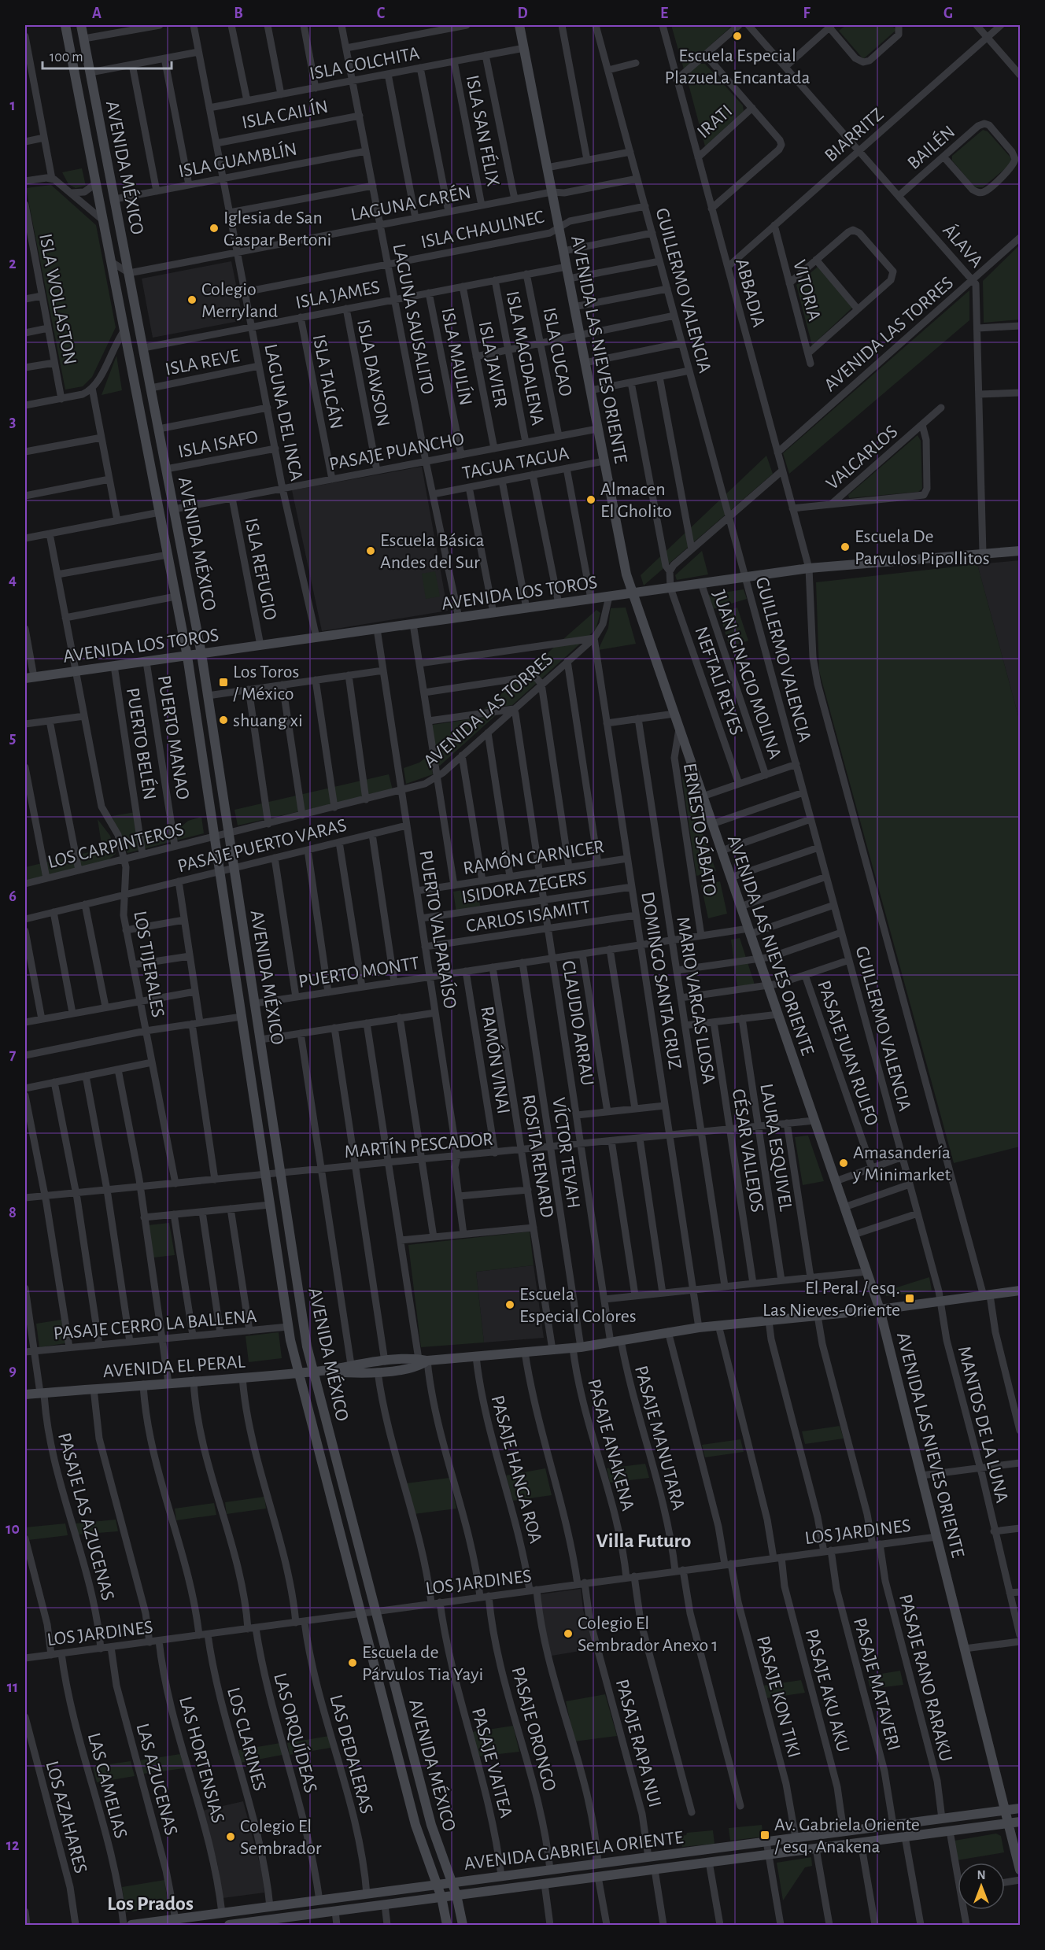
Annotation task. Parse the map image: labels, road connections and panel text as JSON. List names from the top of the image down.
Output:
{
  "streets": {
    "main road": [
      "AVENIDA MÉXICO",
      "AVENIDA LAS NIEVES ORIENTE",
      "AVENIDA LOS TOROS",
      "AVENIDA EL PERAL",
      "AVENIDA GABRIELA ORIENTE"
    ],
    "street": [
      "ISLA COLCHITA",
      "ISLA CAILÍN",
      "IRATI",
      "ISLA SAN FÉLIX",
      "BIARRITZ",
      "BAILÉN",
      "ISLA GUAMBLÍN",
      "LAGUNA CARÉN",
      "ISLA CHAULINEC",
      "ÁLAVA",
      "GUILLERMO VALENCIA",
      "VITORIA",
      "ABBADIA",
      "ISLA JAMES",
      "ISLA WOLLASTON",
      "LAGUNA SAUSALITO",
      "AVENIDA LAS TORRES",
      "ISLA CUCAO",
      "ISLA MAULÍN",
      "ISLA MAGDALENA",
      "ISLA REVE",
      "ISLA JAVIER",
      "ISLA DAWSON",
      "ISLA TALCÁN",
      "LAGUNA DEL INCA",
      "ISLA ISAFO",
      "PASAJE PUANCHO",
      "VALCARLOS",
      "TAGUA TAGUA",
      "ISLA REFUGIO",
      "JUAN IGNACIO MOLINA",
      "NEFTALÍ REYES",
      "PUERTO MANAO",
      "PUERTO BELÉN",
      "ERNESTO SÁBATO",
      "LOS CARPINTEROS",
      "PASAJE PUERTO VARAS",
      "RAMÓN CARNICER",
      "ISIDORA ZEGERS",
      "CARLOS ISAMITT",
      "PUERTO VALPARAÍSO",
      "LOS TIJERALES",
      "PUERTO MONTT",
      "DOMINGO SANTA CRUZ",
      "MARIO VARGAS LLOSA",
      "CLAUDIO ARRAU",
      "PASAJE JUAN RULFO",
      "RAMÓN VINAI",
      "MARTÍN PESCADOR",
      "LAURA ESQUIVEL",
      "CÉSAR VALLEJOS",
      "VÍCTOR TEVAH",
      "ROSITA RENARD",
      "PASAJE CERRO LA BALLENA",
      "MANTOS DE LA LUNA",
      "PASAJE MANUTARA",
      "PASAJE ANAKENA",
      "PASAJE HANGA ROA",
      "PASAJE LAS AZUCENAS",
      "LOS JARDINES",
      "PASAJE RANO RARAKU",
      "PASAJE MATAVERI",
      "PASAJE AKU AKU",
      "PASAJE KON TIKI",
      "PASAJE ORONGO",
      "LAS ORQUÍDEAS",
      "LOS CLARINES",
      "PASAJE RAPA NUI",
      "LAS DEDALERAS",
      "LAS HORTENSIAS",
      "PASAJE VAITEA",
      "LAS AZUCENAS",
      "LAS CAMELIAS",
      "LOS AZAHARES"
    ]
  },
  "crossings": [
    ["ISLA COLCHITA", "ISLA SAN FÉLIX"],
    ["ISLA COLCHITA", "LAGUNA SAUSALITO"],
    ["ISLA COLCHITA", "AVENIDA LAS NIEVES ORIENTE"],
    ["ISLA COLCHITA", "LAGUNA DEL INCA"],
    ["ISLA CAILÍN", "LAGUNA SAUSALITO"],
    ["ISLA CAILÍN", "LAGUNA DEL INCA"],
    ["IRATI", "ABBADIA"],
    ["ISLA SAN FÉLIX", "LAGUNA CARÉN"],
    ["BIARRITZ", "ÁLAVA"],
    ["BIARRITZ", "VITORIA"],
    ["BIARRITZ", "ABBADIA"],
    ["BAILÉN", "ÁLAVA"],
    ["ISLA GUAMBLÍN", "AVENIDA MÉXICO"],
    ["ISLA GUAMBLÍN", "LAGUNA SAUSALITO"],
    ["ISLA GUAMBLÍN", "LAGUNA DEL INCA"],
    ["AVENIDA MÉXICO", "LAGUNA CARÉN"],
    ["AVENIDA MÉXICO", "ISLA JAMES"],
    ["AVENIDA MÉXICO", "AVENIDA LAS TORRES"],
    ["AVENIDA MÉXICO", "ISLA REVE"],
    ["AVENIDA MÉXICO", "ISLA ISAFO"],
    ["AVENIDA MÉXICO", "PASAJE PUANCHO"],
    ["AVENIDA MÉXICO", "AVENIDA LOS TOROS"],
    ["AVENIDA MÉXICO", "LOS CARPINTEROS"],
    ["AVENIDA MÉXICO", "PASAJE PUERTO VARAS"],
    ["AVENIDA MÉXICO", "PUERTO MONTT"],
    ["AVENIDA MÉXICO", "MARTÍN PESCADOR"],
    ["AVENIDA MÉXICO", "PASAJE CERRO LA BALLENA"],
    ["AVENIDA MÉXICO", "AVENIDA EL PERAL"],
    ["AVENIDA MÉXICO", "LOS JARDINES"],
    ["AVENIDA MÉXICO", "AVENIDA GABRIELA ORIENTE"],
    ["LAGUNA CARÉN", "GUILLERMO VALENCIA"],
    ["LAGUNA CARÉN", "LAGUNA SAUSALITO"],
    ["LAGUNA CARÉN", "AVENIDA LAS NIEVES ORIENTE"],
    ["LAGUNA CARÉN", "LAGUNA DEL INCA"],
    ["ISLA CHAULINEC", "GUILLERMO VALENCIA"],
    ["ISLA CHAULINEC", "LAGUNA SAUSALITO"],
    ["ISLA CHAULINEC", "AVENIDA LAS NIEVES ORIENTE"],
    ["ISLA CHAULINEC", "LAGUNA DEL INCA"],
    ["ÁLAVA", "AVENIDA LAS TORRES"],
    ["ÁLAVA", "AVENIDA LOS TOROS"],
    ["GUILLERMO VALENCIA", "AVENIDA LOS TOROS"],
    ["GUILLERMO VALENCIA", "PUERTO MONTT"],
    ["GUILLERMO VALENCIA", "AVENIDA EL PERAL"],
    ["GUILLERMO VALENCIA", "MANTOS DE LA LUNA"],
    ["ABBADIA", "AVENIDA LAS TORRES"],
    ["ABBADIA", "VALCARLOS"],
    ["ABBADIA", "AVENIDA LOS TOROS"],
    ["ABBADIA", "AVENIDA EL PERAL"],
    ["ISLA JAMES", "LAGUNA SAUSALITO"],
    ["ISLA JAMES", "AVENIDA LAS NIEVES ORIENTE"],
    ["ISLA JAMES", "ISLA CUCAO"],
    ["ISLA JAMES", "ISLA MAULÍN"],
    ["ISLA JAMES", "ISLA MAGDALENA"],
    ["ISLA JAMES", "ISLA JAVIER"],
    ["ISLA JAMES", "ISLA DAWSON"],
    ["ISLA JAMES", "ISLA TALCÁN"],
    ["ISLA JAMES", "LAGUNA DEL INCA"],
    ["LAGUNA SAUSALITO", "PASAJE PUANCHO"],
    ["LAGUNA SAUSALITO", "TAGUA TAGUA"],
    ["LAGUNA SAUSALITO", "AVENIDA LOS TOROS"],
    ["AVENIDA LAS TORRES", "AVENIDA LOS TOROS"],
    ["AVENIDA LAS TORRES", "LOS CARPINTEROS"],
    ["AVENIDA LAS TORRES", "PUERTO VALPARAÍSO"],
    ["AVENIDA LAS TORRES", "DOMINGO SANTA CRUZ"],
    ["AVENIDA LAS TORRES", "CLAUDIO ARRAU"],
    ["AVENIDA LAS NIEVES ORIENTE", "PASAJE PUANCHO"],
    ["AVENIDA LAS NIEVES ORIENTE", "TAGUA TAGUA"],
    ["AVENIDA LAS NIEVES ORIENTE", "AVENIDA LOS TOROS"],
    ["AVENIDA LAS NIEVES ORIENTE", "ERNESTO SÁBATO"],
    ["AVENIDA LAS NIEVES ORIENTE", "PUERTO MONTT"],
    ["AVENIDA LAS NIEVES ORIENTE", "MARTÍN PESCADOR"],
    ["AVENIDA LAS NIEVES ORIENTE", "AVENIDA EL PERAL"],
    ["AVENIDA LAS NIEVES ORIENTE", "LOS JARDINES"],
    ["AVENIDA LAS NIEVES ORIENTE", "AVENIDA GABRIELA ORIENTE"],
    ["ISLA CUCAO", "PASAJE PUANCHO"],
    ["ISLA MAULÍN", "PASAJE PUANCHO"],
    ["ISLA MAGDALENA", "PASAJE PUANCHO"],
    ["ISLA REVE", "LAGUNA DEL INCA"],
    ["ISLA JAVIER", "PASAJE PUANCHO"],
    ["ISLA DAWSON", "PASAJE PUANCHO"],
    ["ISLA TALCÁN", "PASAJE PUANCHO"],
    ["LAGUNA DEL INCA", "ISLA ISAFO"],
    ["LAGUNA DEL INCA", "PASAJE PUANCHO"],
    ["LAGUNA DEL INCA", "AVENIDA LOS TOROS"],
    ["PASAJE PUANCHO", "ISLA REFUGIO"],
    ["ISLA REFUGIO", "AVENIDA LOS TOROS"],
    ["AVENIDA LOS TOROS", "JUAN IGNACIO MOLINA"],
    ["AVENIDA LOS TOROS", "NEFTALÍ REYES"],
    ["AVENIDA LOS TOROS", "PUERTO MANAO"],
    ["AVENIDA LOS TOROS", "PUERTO BELÉN"],
    ["AVENIDA LOS TOROS", "PUERTO VALPARAÍSO"],
    ["AVENIDA LOS TOROS", "LOS TIJERALES"],
    ["PUERTO MANAO", "LOS CARPINTEROS"],
    ["PUERTO BELÉN", "LOS CARPINTEROS"],
    ["ERNESTO SÁBATO", "PUERTO MONTT"],
    ["LOS CARPINTEROS", "LOS TIJERALES"],
    ["PASAJE PUERTO VARAS", "PUERTO VALPARAÍSO"],
    ["PASAJE PUERTO VARAS", "LOS TIJERALES"],
    ["RAMÓN CARNICER", "PUERTO VALPARAÍSO"],
    ["RAMÓN CARNICER", "DOMINGO SANTA CRUZ"],
    ["RAMÓN CARNICER", "CLAUDIO ARRAU"],
    ["ISIDORA ZEGERS", "PUERTO VALPARAÍSO"],
    ["ISIDORA ZEGERS", "DOMINGO SANTA CRUZ"],
    ["ISIDORA ZEGERS", "CLAUDIO ARRAU"],
    ["CARLOS ISAMITT", "PUERTO VALPARAÍSO"],
    ["CARLOS ISAMITT", "DOMINGO SANTA CRUZ"],
    ["CARLOS ISAMITT", "CLAUDIO ARRAU"],
    ["PUERTO VALPARAÍSO", "PUERTO MONTT"],
    ["PUERTO VALPARAÍSO", "MARTÍN PESCADOR"],
    ["LOS TIJERALES", "MARTÍN PESCADOR"],
    ["PUERTO MONTT", "DOMINGO SANTA CRUZ"],
    ["PUERTO MONTT", "MARIO VARGAS LLOSA"],
    ["PUERTO MONTT", "CLAUDIO ARRAU"],
    ["PUERTO MONTT", "RAMÓN VINAI"],
    ["PUERTO MONTT", "VÍCTOR TEVAH"],
    ["PUERTO MONTT", "ROSITA RENARD"],
    ["DOMINGO SANTA CRUZ", "MARTÍN PESCADOR"],
    ["DOMINGO SANTA CRUZ", "AVENIDA EL PERAL"],
    ["MARIO VARGAS LLOSA", "MARTÍN PESCADOR"],
    ["CLAUDIO ARRAU", "MARTÍN PESCADOR"],
    ["CLAUDIO ARRAU", "AVENIDA EL PERAL"],
    ["RAMÓN VINAI", "MARTÍN PESCADOR"],
    ["MARTÍN PESCADOR", "LAURA ESQUIVEL"],
    ["MARTÍN PESCADOR", "CÉSAR VALLEJOS"],
    ["MARTÍN PESCADOR", "VÍCTOR TEVAH"],
    ["MARTÍN PESCADOR", "ROSITA RENARD"],
    ["VÍCTOR TEVAH", "AVENIDA EL PERAL"],
    ["VÍCTOR TEVAH", "PASAJE ANAKENA"],
    ["ROSITA RENARD", "AVENIDA EL PERAL"],
    ["PASAJE CERRO LA BALLENA", "PASAJE LAS AZUCENAS"],
    ["AVENIDA EL PERAL", "MANTOS DE LA LUNA"],
    ["AVENIDA EL PERAL", "PASAJE MANUTARA"],
    ["AVENIDA EL PERAL", "PASAJE ANAKENA"],
    ["AVENIDA EL PERAL", "PASAJE HANGA ROA"],
    ["AVENIDA EL PERAL", "PASAJE LAS AZUCENAS"],
    ["AVENIDA EL PERAL", "PASAJE RANO RARAKU"],
    ["AVENIDA EL PERAL", "PASAJE MATAVERI"],
    ["AVENIDA EL PERAL", "PASAJE AKU AKU"],
    ["AVENIDA EL PERAL", "PASAJE KON TIKI"],
    ["AVENIDA EL PERAL", "LAS ORQUÍDEAS"],
    ["AVENIDA EL PERAL", "PASAJE RAPA NUI"],
    ["PASAJE MANUTARA", "LOS JARDINES"],
    ["PASAJE ANAKENA", "LOS JARDINES"],
    ["PASAJE HANGA ROA", "LOS JARDINES"],
    ["PASAJE HANGA ROA", "AVENIDA GABRIELA ORIENTE"],
    ["PASAJE LAS AZUCENAS", "LOS JARDINES"],
    ["LOS JARDINES", "PASAJE RANO RARAKU"],
    ["LOS JARDINES", "PASAJE MATAVERI"],
    ["LOS JARDINES", "PASAJE AKU AKU"],
    ["LOS JARDINES", "PASAJE KON TIKI"],
    ["LOS JARDINES", "PASAJE ORONGO"],
    ["LOS JARDINES", "LAS ORQUÍDEAS"],
    ["LOS JARDINES", "LOS CLARINES"],
    ["LOS JARDINES", "PASAJE RAPA NUI"],
    ["LOS JARDINES", "LAS DEDALERAS"],
    ["LOS JARDINES", "LAS HORTENSIAS"],
    ["LOS JARDINES", "PASAJE VAITEA"],
    ["LOS JARDINES", "LAS AZUCENAS"],
    ["LOS JARDINES", "LAS CAMELIAS"],
    ["PASAJE RANO RARAKU", "AVENIDA GABRIELA ORIENTE"],
    ["PASAJE MATAVERI", "AVENIDA GABRIELA ORIENTE"],
    ["PASAJE AKU AKU", "AVENIDA GABRIELA ORIENTE"],
    ["PASAJE KON TIKI", "AVENIDA GABRIELA ORIENTE"],
    ["PASAJE ORONGO", "AVENIDA GABRIELA ORIENTE"],
    ["LAS ORQUÍDEAS", "AVENIDA GABRIELA ORIENTE"],
    ["LOS CLARINES", "AVENIDA GABRIELA ORIENTE"],
    ["PASAJE RAPA NUI", "AVENIDA GABRIELA ORIENTE"],
    ["LAS DEDALERAS", "AVENIDA GABRIELA ORIENTE"],
    ["LAS HORTENSIAS", "AVENIDA GABRIELA ORIENTE"],
    ["PASAJE VAITEA", "AVENIDA GABRIELA ORIENTE"],
    ["LAS AZUCENAS", "AVENIDA GABRIELA ORIENTE"]
  ],
  "districts": ["Villa Futuro", "Los Prados"],
  "places": {
    "other": [
      "Escuela Especial PlazueLa Encantada",
      "Iglesia de San Gaspar Bertoni",
      "Colegio Merryland",
      "Almacen El Gholito",
      "Escuela De Parvulos Pipollitos",
      "Escuela Básica Andes del Sur",
      "shuang xi",
      "Amasandería y Minimarket",
      "Escuela Especial Colores",
      "Colegio El Sembrador Anexo 1",
      "Escuela de Párvulos Tia Yayi",
      "Colegio El Sembrador"
    ],
    "transit": ["Los Toros / México", "El Peral / esq. Las Nieves-Oriente", "Av. Gabriela Oriente / esq. Anakena"]
  },
  "scale_bar": "100 m",
  "north": "top",
  "grid": {
    "columns": [
      "A",
      "B",
      "C",
      "D",
      "E",
      "F",
      "G"
    ],
    "rows": [
      "1",
      "2",
      "3",
      "4",
      "5",
      "6",
      "7",
      "8",
      "9",
      "10",
      "11",
      "12"
    ]
  }
}
